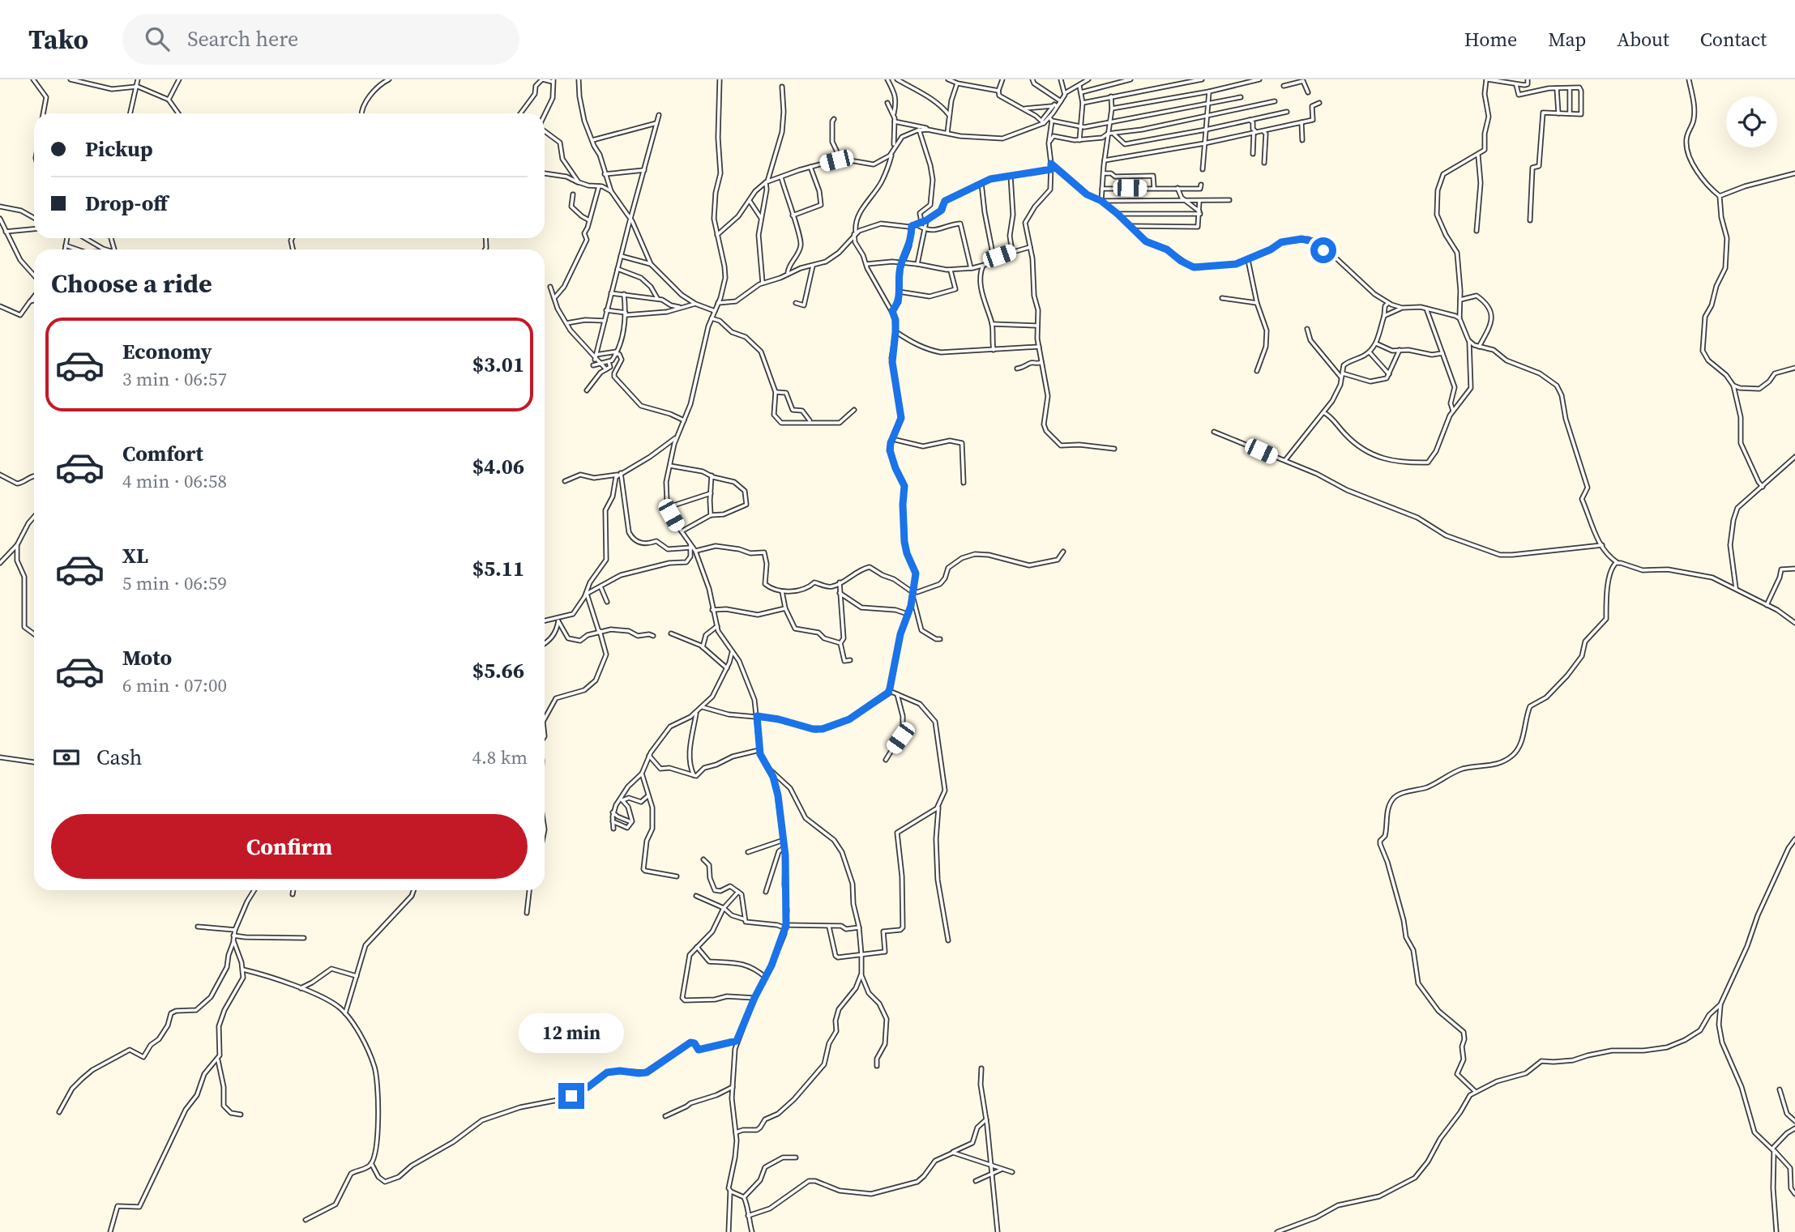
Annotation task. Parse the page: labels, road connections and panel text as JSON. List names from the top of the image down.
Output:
{
  "page": {
    "header": "Tako",
    "search": "Search here",
    "nav": [
      "Home",
      "Map",
      "About",
      "Contact"
    ],
    "banner": ["Pickup", "Drop-off"],
    "heading": "Choose a ride",
    "list": [
      {
        "name": "Economy",
        "note": "3 min · 06:57",
        "value": "$3.01"
      },
      {
        "name": "Comfort",
        "note": "4 min · 06:58",
        "value": "$4.06"
      },
      {
        "name": "XL",
        "note": "5 min · 06:59",
        "value": "$5.11"
      },
      {
        "name": "Moto",
        "note": "6 min · 07:00",
        "value": "$5.66"
      }
    ],
    "pay": ["Cash", "4.8 km"],
    "buttons": "Confirm",
    "bubble": "12 min"
  }
}
